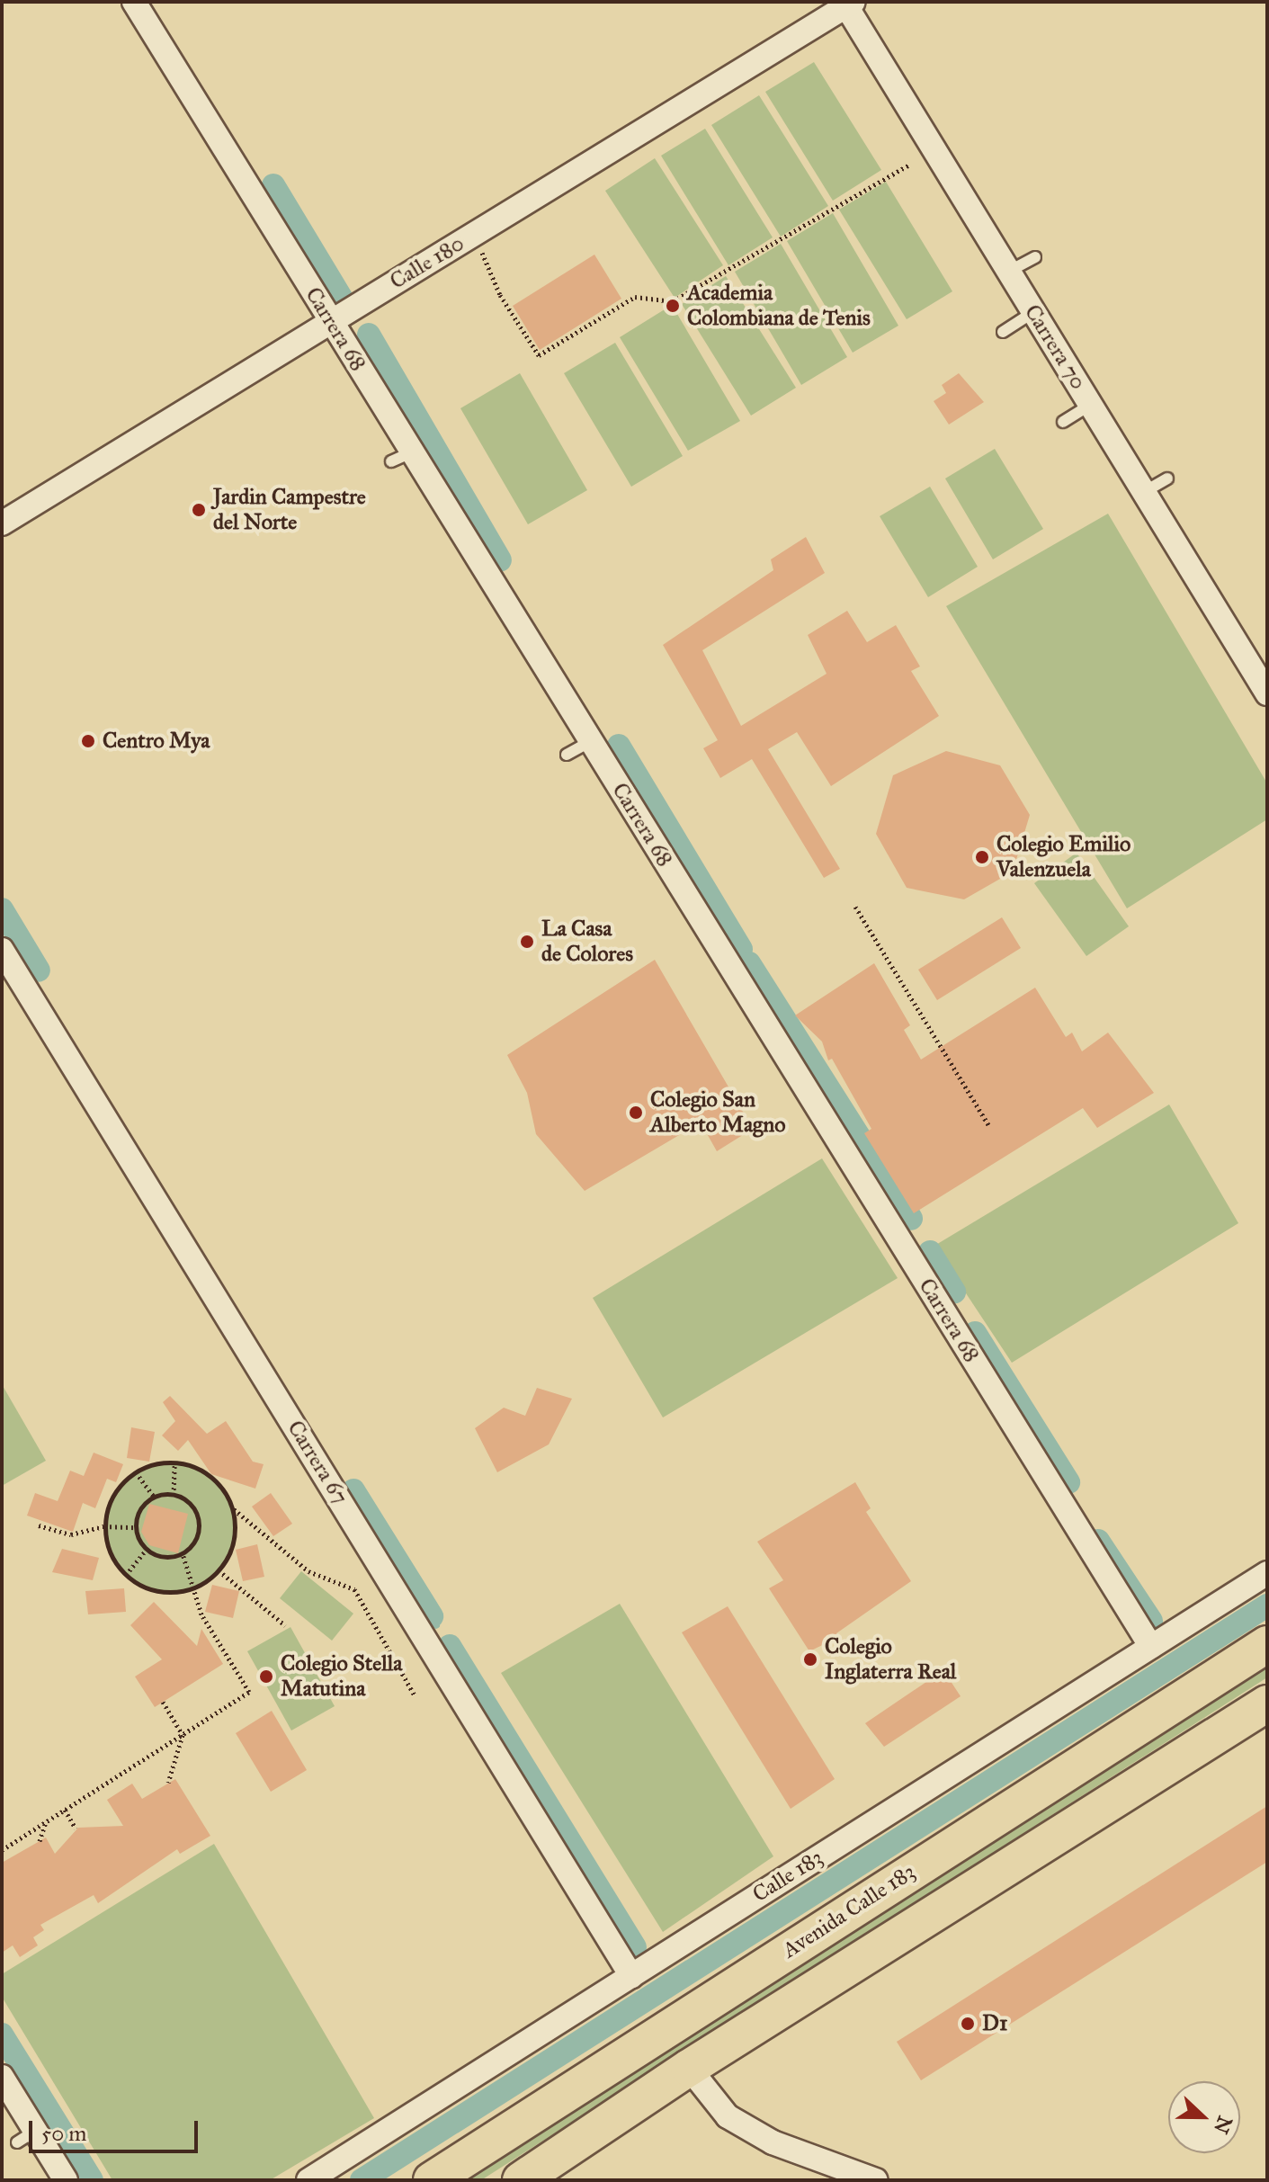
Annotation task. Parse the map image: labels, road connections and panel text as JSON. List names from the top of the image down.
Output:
{
  "streets": {
    "main road": ["Avenida Calle 183"],
    "street": [
      "Calle 180",
      "Carrera 68",
      "Carrera 70",
      "Carrera 67",
      "Calle 183"
    ]
  },
  "crossings": [
    ["Calle 180", "Carrera 68"],
    ["Calle 180", "Carrera 70"],
    ["Carrera 68", "Calle 183"],
    ["Carrera 67", "Calle 183"]
  ],
  "places": [
    "Academia Colombiana de Tenis",
    "Jardin Campestre del Norte",
    "Centro Mya",
    "Colegio Emilio Valenzuela",
    "La Casa de Colores",
    "Colegio San Alberto Magno",
    "Colegio Inglaterra Real",
    "Colegio Stella Matutina",
    "D1"
  ],
  "scale_bar": "50 m",
  "north": "right"
}
